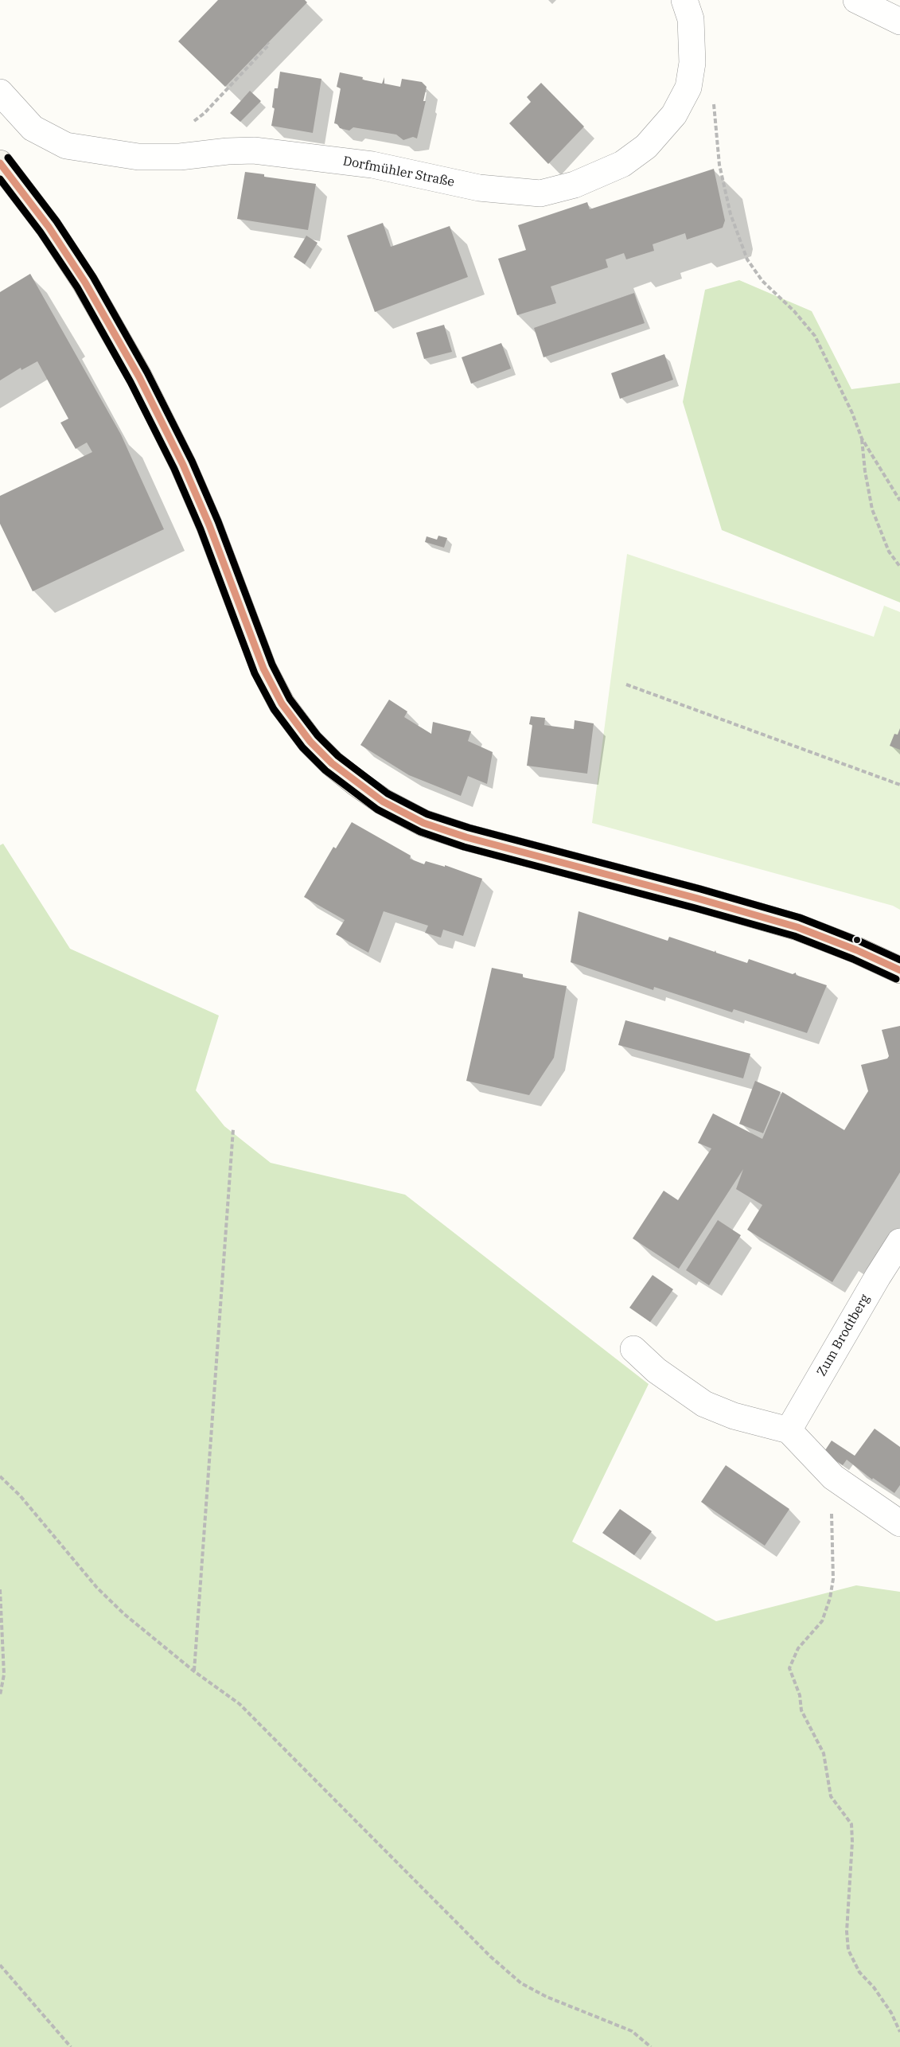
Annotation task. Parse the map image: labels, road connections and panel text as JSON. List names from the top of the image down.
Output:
{
  "streets": {
    "street": ["Dorfmühler Straße", "Zum Brodtberg"]
  }
}
